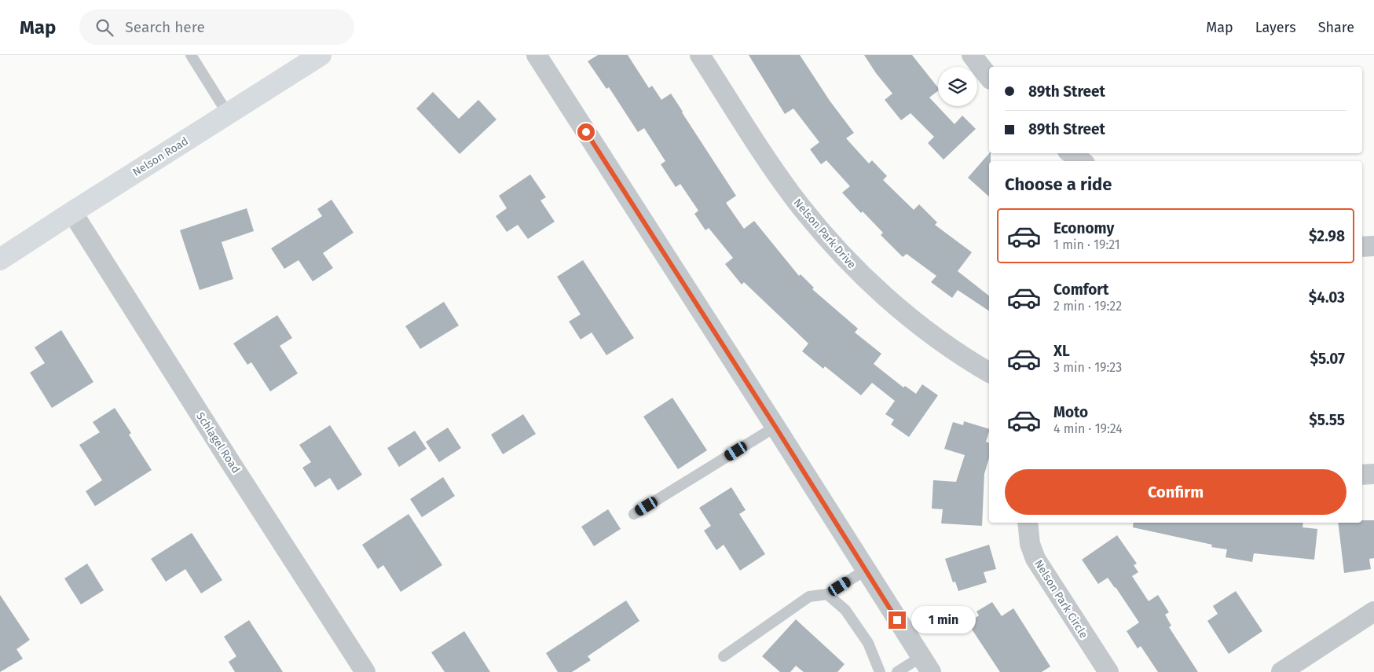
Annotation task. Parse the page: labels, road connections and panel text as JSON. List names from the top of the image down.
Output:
{
  "streets": {
    "main road": ["Nelson Road"],
    "street": ["Nelson Park Drive", "Schlagel Road", "Nelson Park Circle"]
  },
  "crossings": [
    ["Nelson Road", "Schlagel Road"]
  ],
  "page": {
    "header": "Map",
    "search": "Search here",
    "nav": ["Map", "Layers", "Share"],
    "banner": ["89th Street", "89th Street"],
    "heading": "Choose a ride",
    "list": [
      {
        "name": "Economy",
        "note": "1 min · 19:21",
        "value": "$2.98"
      },
      {
        "name": "Comfort",
        "note": "2 min · 19:22",
        "value": "$4.03"
      },
      {
        "name": "XL",
        "note": "3 min · 19:23",
        "value": "$5.07"
      },
      {
        "name": "Moto",
        "note": "4 min · 19:24",
        "value": "$5.55"
      }
    ],
    "buttons": "Confirm",
    "bubble": "1 min"
  }
}
